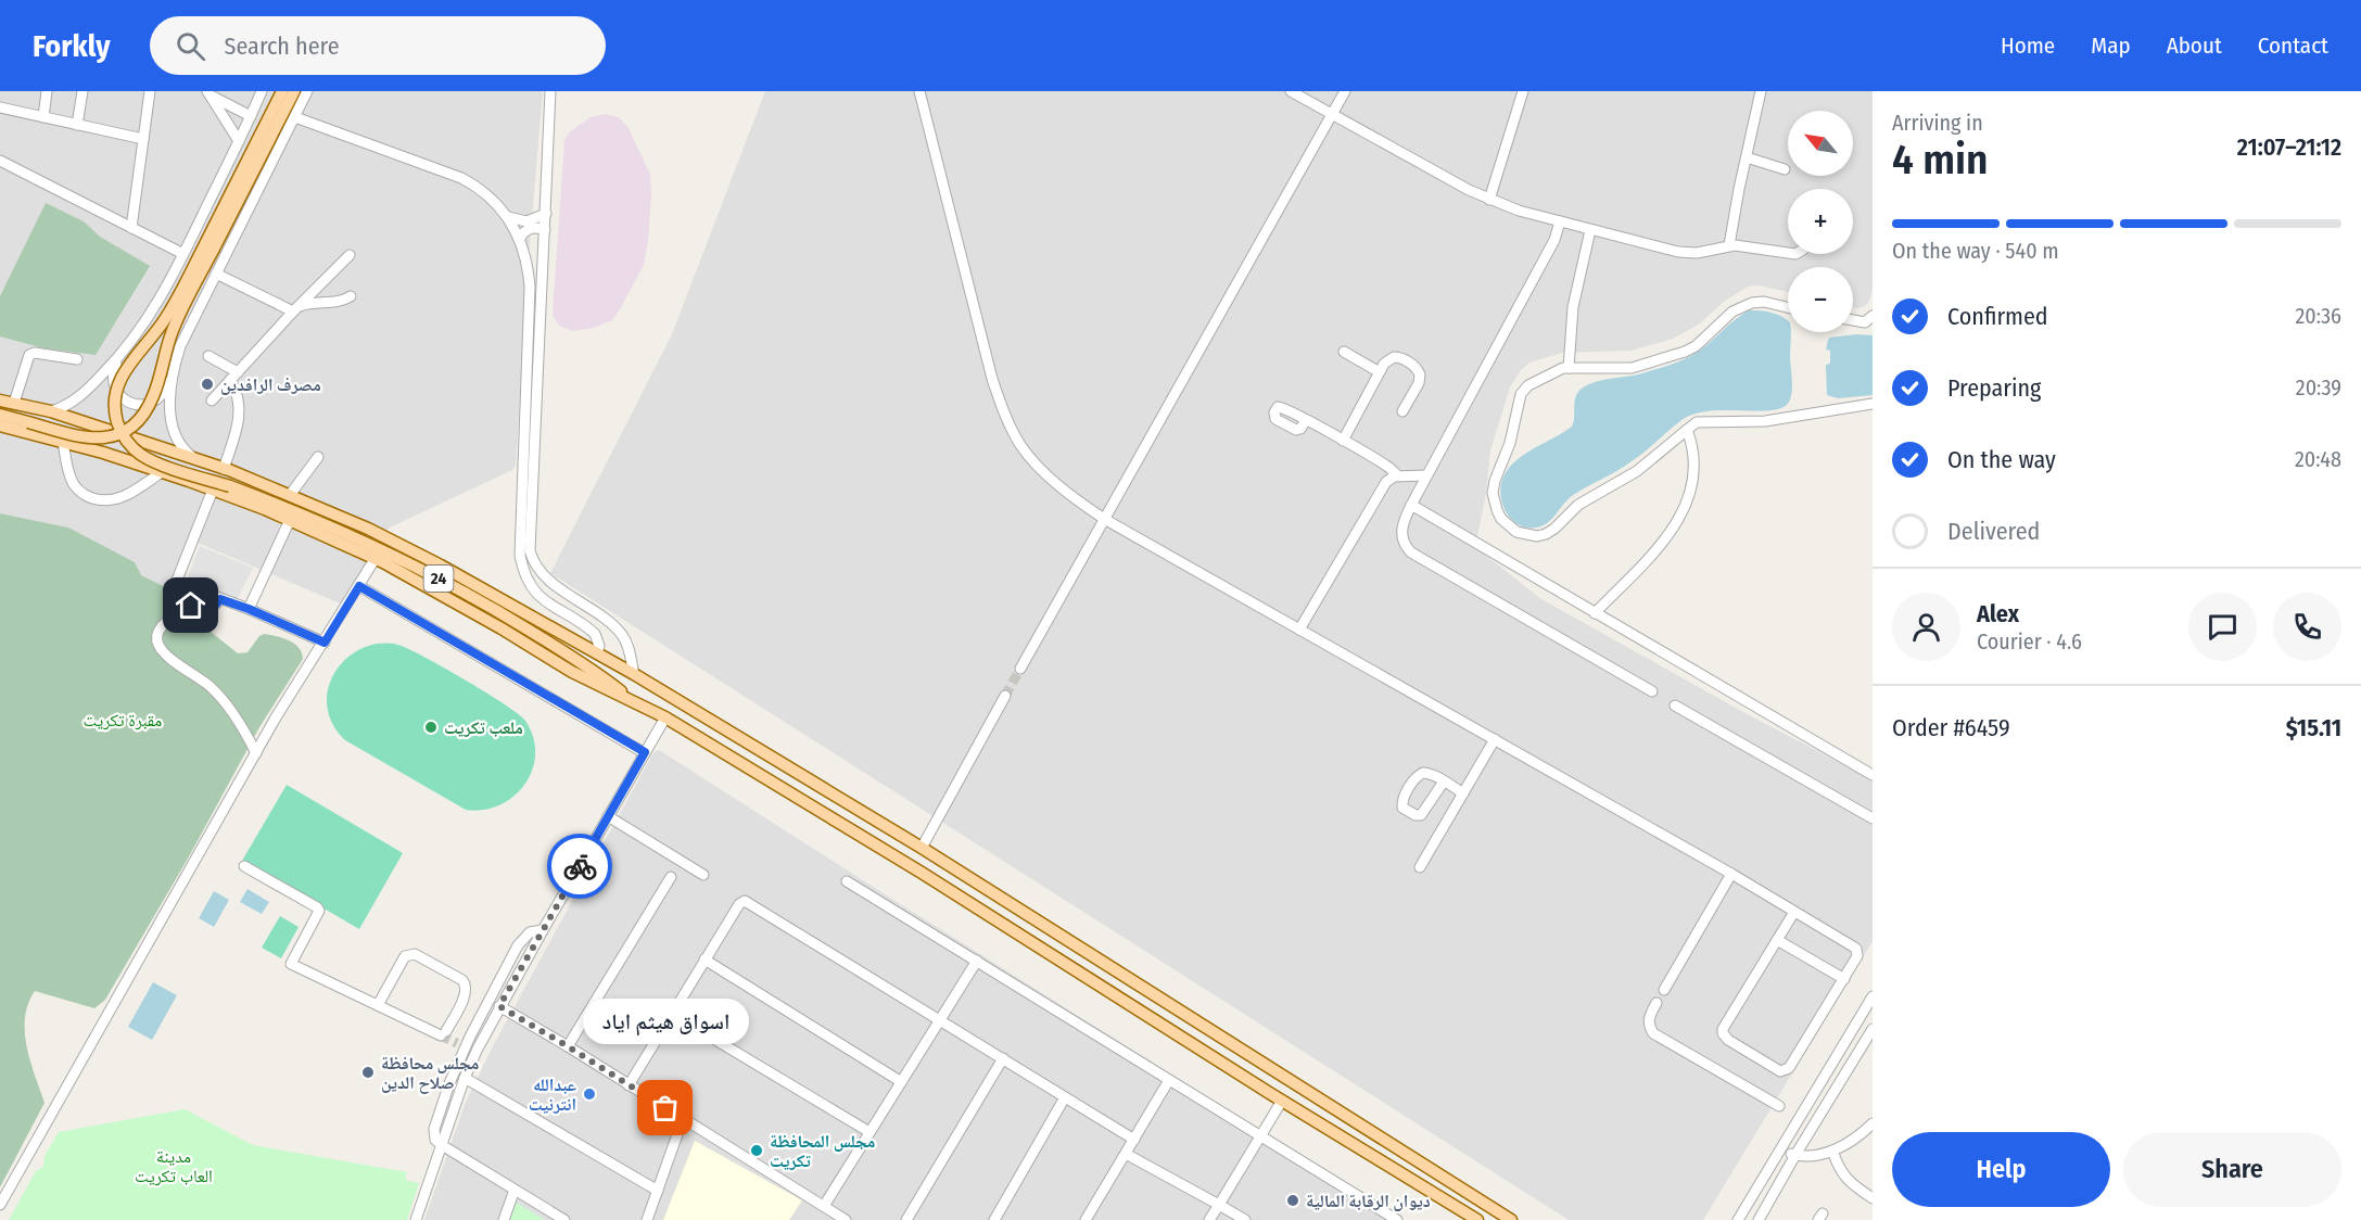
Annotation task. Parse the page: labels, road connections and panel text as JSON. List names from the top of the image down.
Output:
{
  "streets": {
    "main road": ["24"]
  },
  "parks": ["مقبرة تكريت", "مدينة العاب تكريت"],
  "places": [
    "مصرف الرافدين",
    "ملعب تكريت",
    "مجلس محافظة صلاح الدين",
    "عبدالله انترنيت",
    "اسواق هيثم اياد",
    "مجلس المحافظة تكريت",
    "ديوان الرقابة المالية"
  ],
  "north": "top left",
  "page": {
    "header": "Forkly",
    "search": "Search here",
    "nav": [
      "Home",
      "Map",
      "About",
      "Contact"
    ],
    "heading": ["4 min", "Arriving in", "21:07–21:12"],
    "panel": [
      "Alex",
      "Courier · 4.6",
      "Order #6459",
      "$15.11"
    ],
    "map_buttons": ["+", "−"],
    "bar": "On the way · 540 m",
    "list": [
      ["Confirmed", "20:36"],
      ["Preparing", "20:39"],
      ["On the way", "20:48"],
      "Delivered"
    ],
    "bubble": "اسواق هيثم اياد",
    "buttons": ["Help", "Share"]
  }
}
